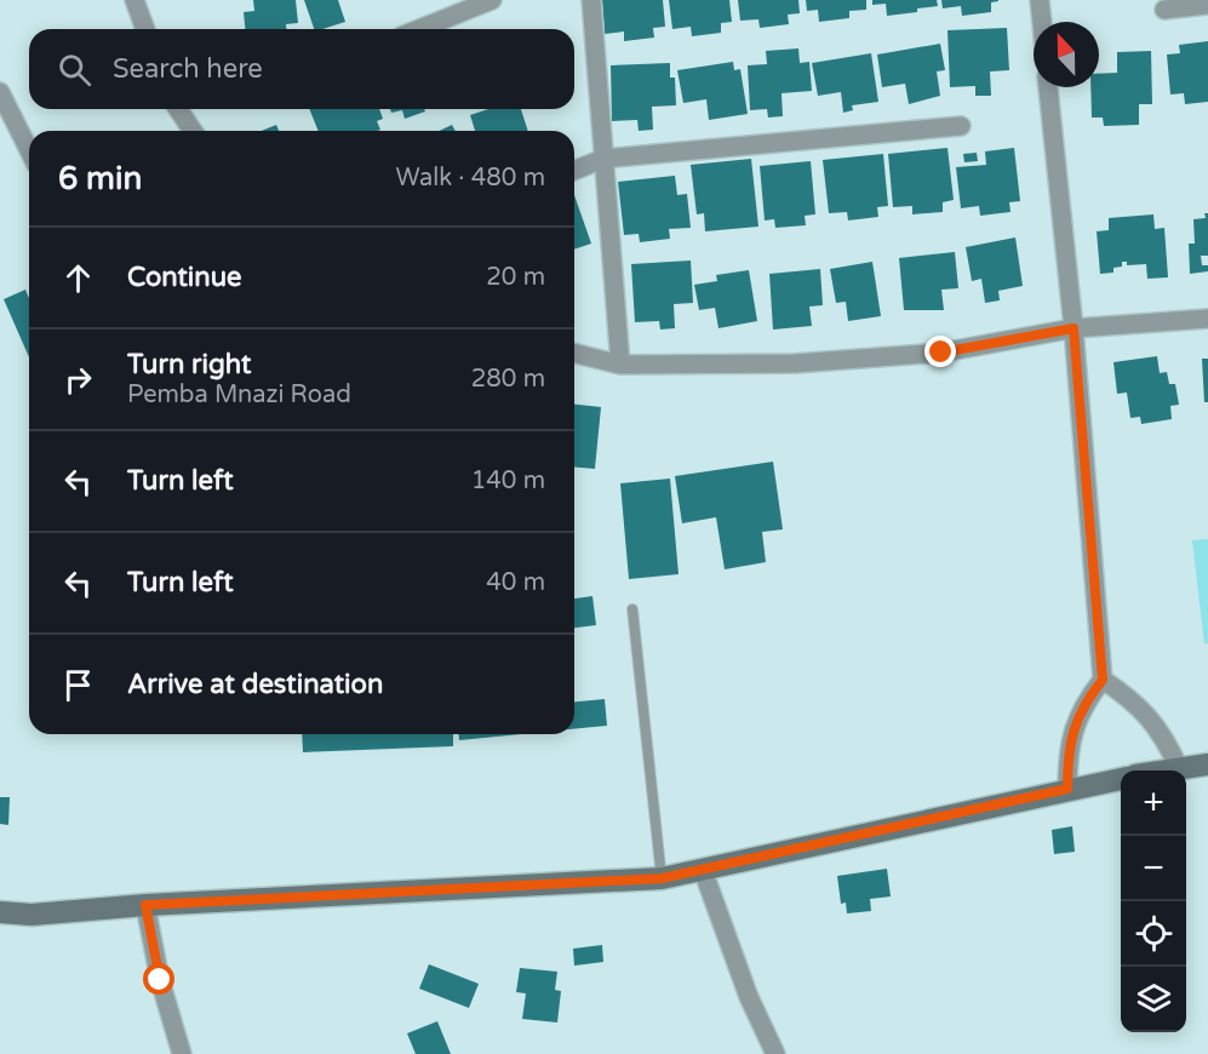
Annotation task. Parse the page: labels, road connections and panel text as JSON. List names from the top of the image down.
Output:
{
  "north": "top",
  "page": {
    "search": "Search here",
    "heading": ["6 min", "Walk · 480 m"],
    "list": [
      ["Continue", "20 m"],
      ["Turn right", "Pemba Mnazi Road", "280 m"],
      ["Turn left", "140 m"],
      ["Turn left", "40 m"],
      "Arrive at destination"
    ],
    "map_buttons": ["+", "−"]
  }
}
